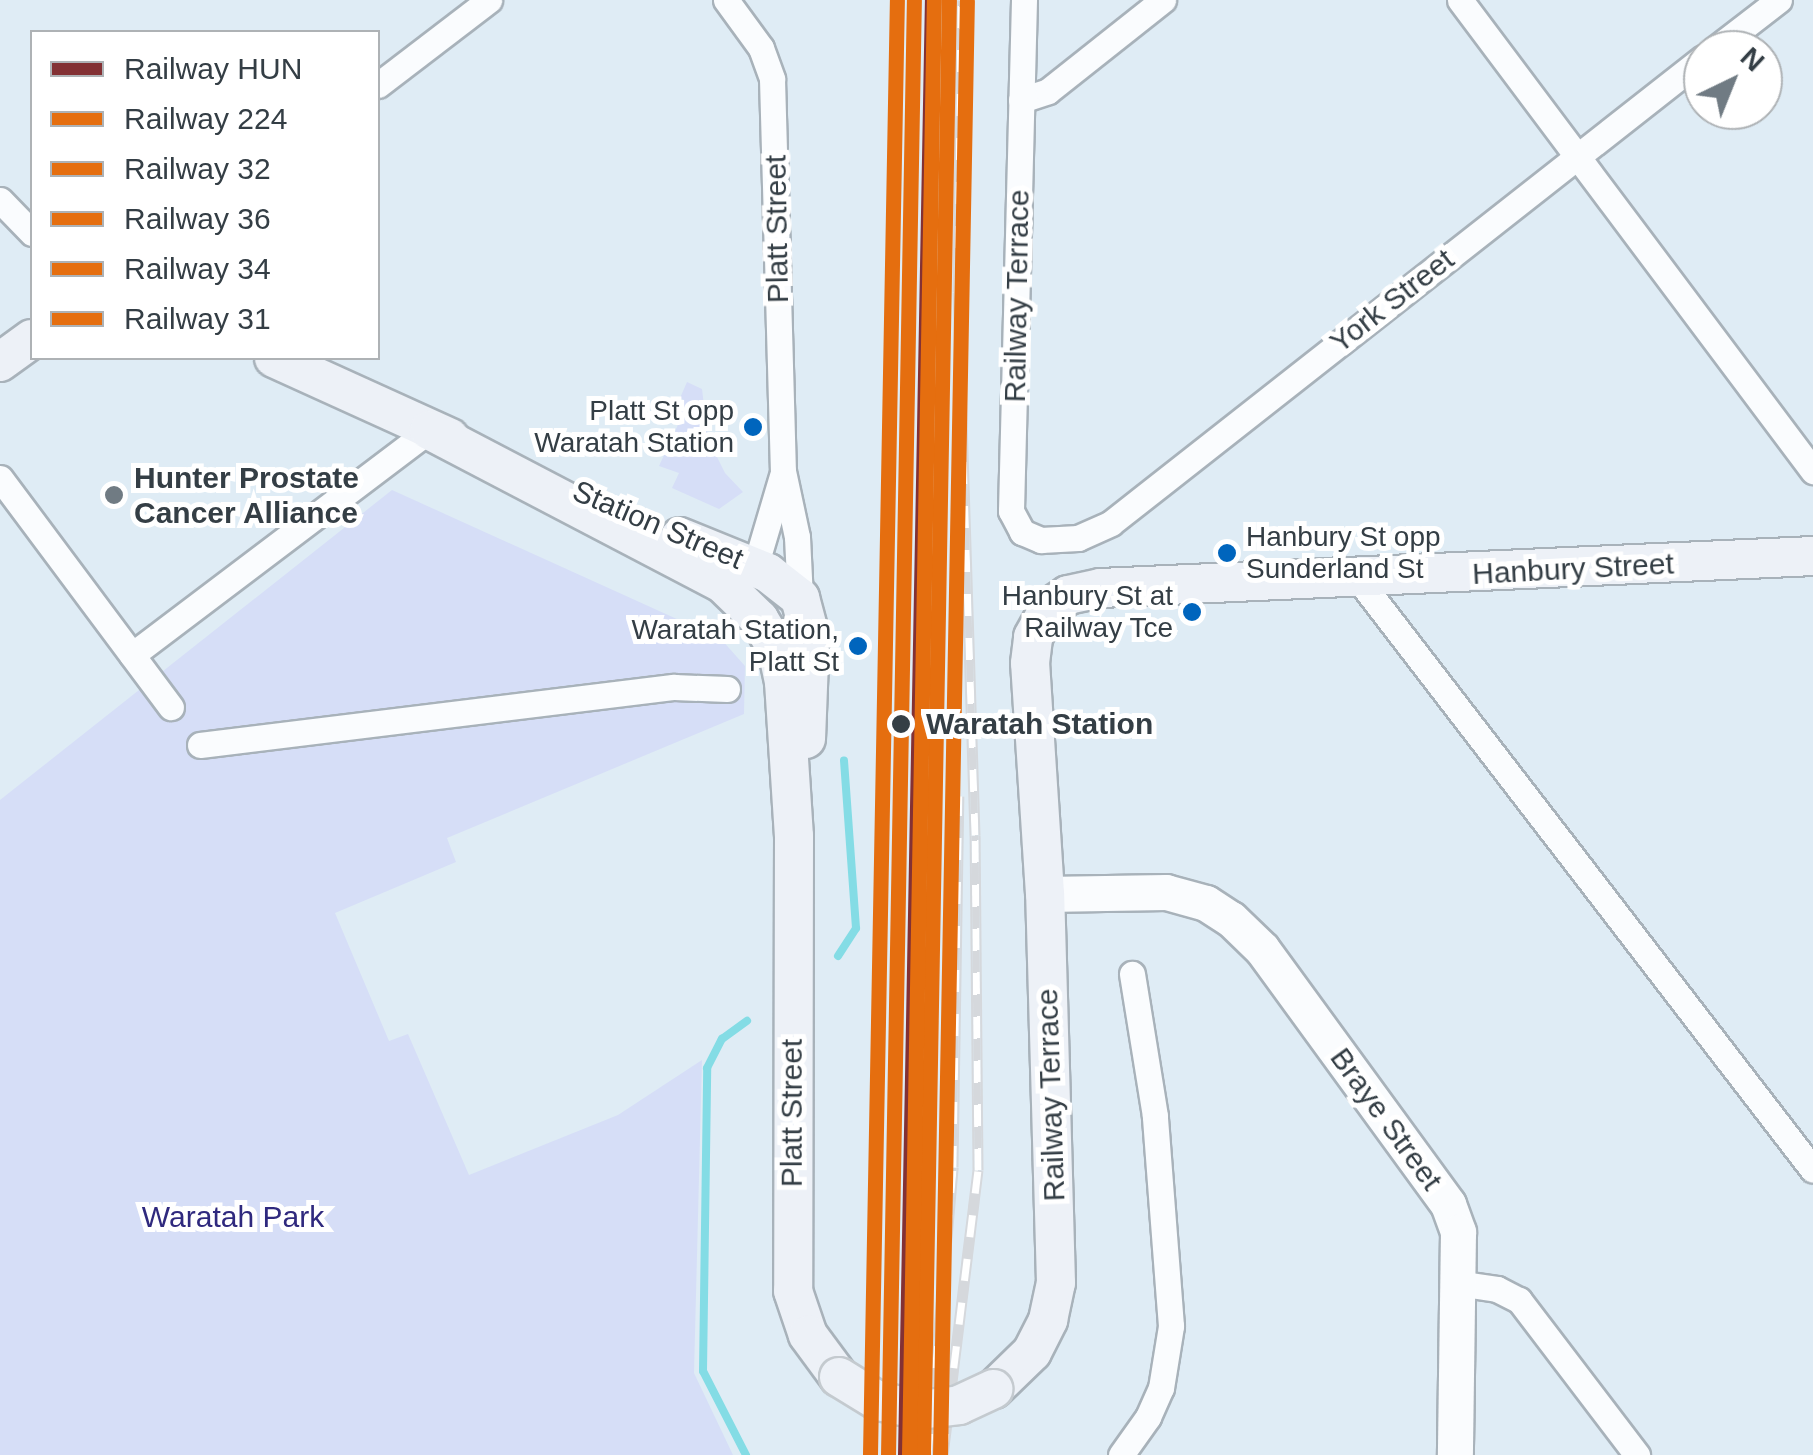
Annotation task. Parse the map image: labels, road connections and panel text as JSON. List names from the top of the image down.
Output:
{
  "streets": {
    "main road": [
      "Platt Street",
      "Railway Terrace",
      "Station Street",
      "Hanbury Street"
    ],
    "street": ["York Street", "Braye Street"]
  },
  "crossings": [
    ["Platt Street", "Railway Terrace"],
    ["Platt Street", "Station Street"],
    ["Railway Terrace", "York Street"],
    ["Railway Terrace", "Hanbury Street"],
    ["Railway Terrace", "Braye Street"]
  ],
  "parks": ["Waratah Park"],
  "places": [
    "Platt St opp Waratah Station",
    "Hunter Prostate Cancer Alliance",
    "Hanbury St opp Sunderland St",
    "Hanbury St at Railway Tce",
    "Waratah Station, Platt St",
    "Waratah Station"
  ],
  "lines": [
    "rail line HUN",
    "rail line 224",
    "rail line 32",
    "rail line 34",
    "rail line 31",
    "rail line 36"
  ],
  "legend": [
    "Railway HUN",
    "Railway 224",
    "Railway 32",
    "Railway 36",
    "Railway 34",
    "Railway 31"
  ],
  "north": "top right"
}
